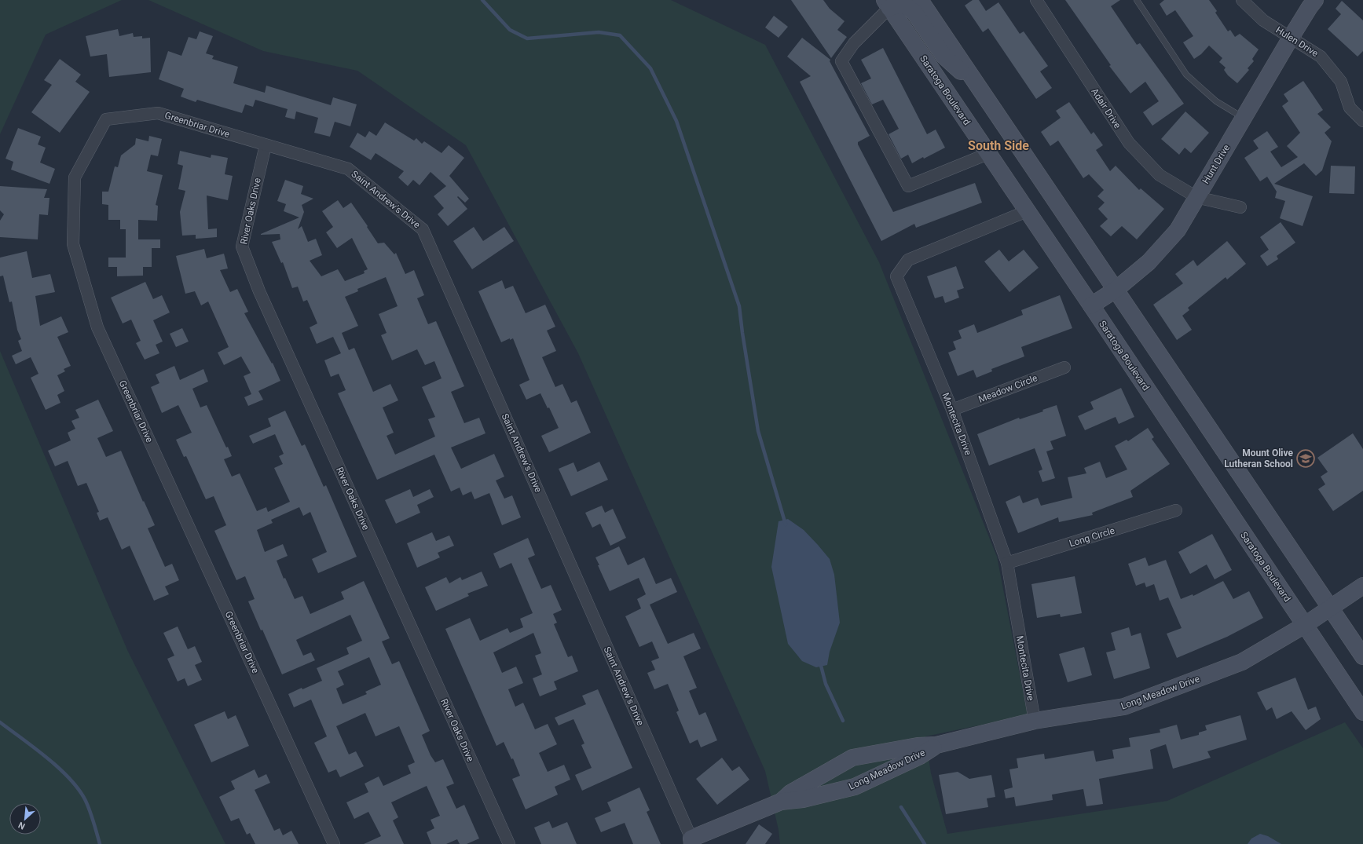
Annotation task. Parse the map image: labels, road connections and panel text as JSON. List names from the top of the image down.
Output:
{
  "streets": {
    "main road": ["Saratoga Boulevard", "Hunt Drive", "Long Meadow Drive"],
    "street": [
      "Hulen Drive",
      "Adair Drive",
      "Greenbriar Drive",
      "Saint Andrew's Drive",
      "River Oaks Drive",
      "Meadow Circle",
      "Montecita Drive",
      "Long Circle"
    ]
  },
  "crossings": [
    ["Hulen Drive", "Hunt Drive"],
    ["Saratoga Boulevard", "Hunt Drive"],
    ["Saratoga Boulevard", "Montecita Drive"],
    ["Saratoga Boulevard", "Long Meadow Drive"],
    ["Adair Drive", "Hunt Drive"],
    ["Greenbriar Drive", "Saint Andrew's Drive"],
    ["Greenbriar Drive", "River Oaks Drive"],
    ["Saint Andrew's Drive", "River Oaks Drive"],
    ["Saint Andrew's Drive", "Long Meadow Drive"],
    ["Meadow Circle", "Montecita Drive"],
    ["Montecita Drive", "Long Circle"],
    ["Montecita Drive", "Long Meadow Drive"]
  ],
  "districts": ["South Side"],
  "places": {
    "school or university": ["Mount Olive Lutheran School"]
  },
  "north": "bottom left"
}
